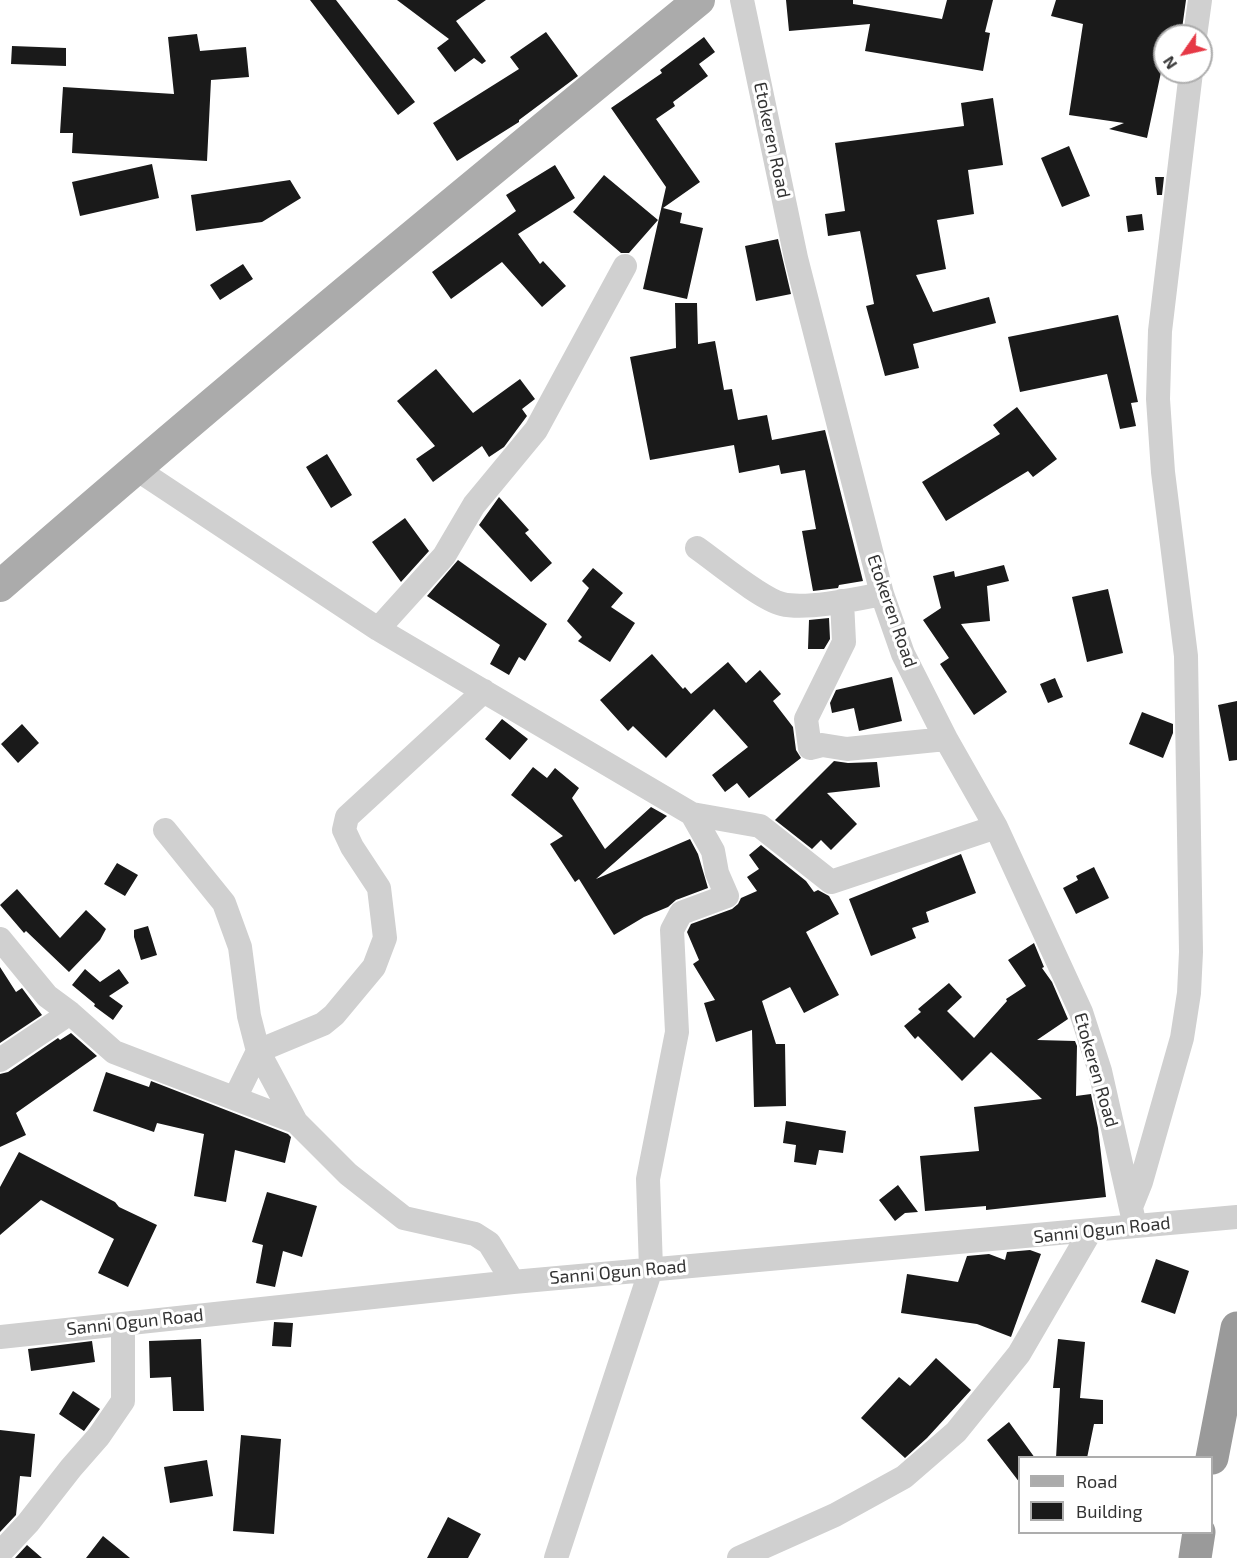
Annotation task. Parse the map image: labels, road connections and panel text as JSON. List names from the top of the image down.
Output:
{
  "streets": {
    "street": ["Etokeren Road", "Sanni Ogun Road"]
  },
  "crossings": [
    ["Etokeren Road", "Sanni Ogun Road"]
  ],
  "legend": ["Road", "Building"],
  "north": "bottom left"
}
